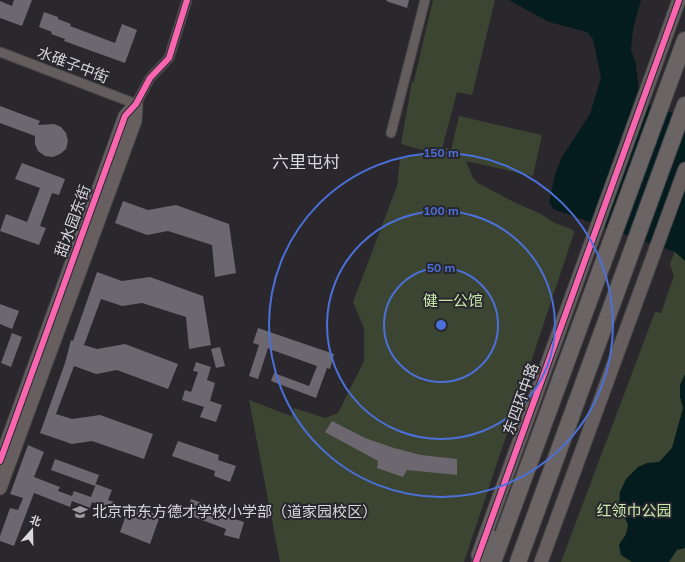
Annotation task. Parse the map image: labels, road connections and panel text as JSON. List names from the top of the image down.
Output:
{
  "streets": {
    "highway": ["东四环中路"],
    "street": ["水碓子中街", "甜水园东街"]
  },
  "crossings": [
    ["水碓子中街", "甜水园东街"]
  ],
  "districts": ["六里屯村"],
  "parks": ["健一公馆", "红领巾公园"],
  "places": {
    "school or university": ["北京市东方德才学校小学部（道家园校区）"]
  },
  "north": "top",
  "rings": ["150 m", "100 m", "50 m"]
}
